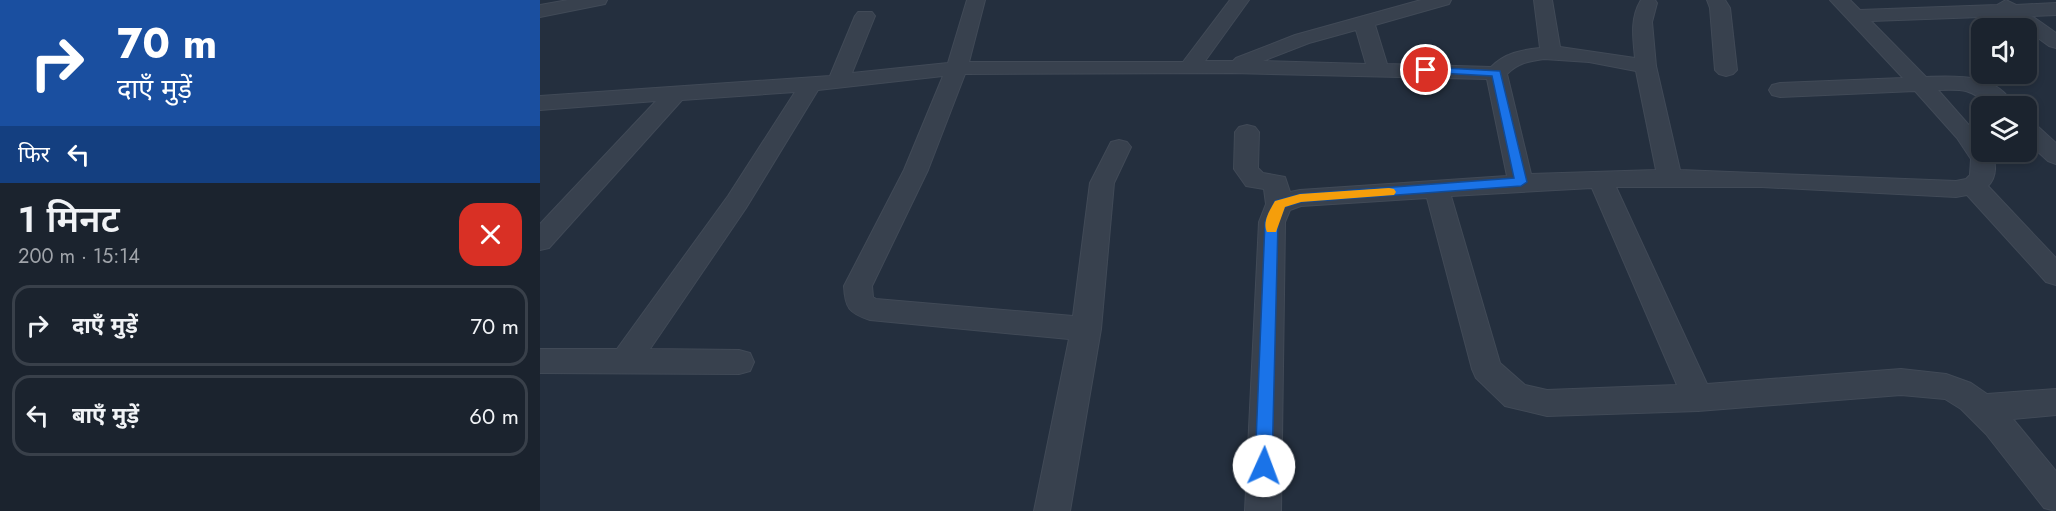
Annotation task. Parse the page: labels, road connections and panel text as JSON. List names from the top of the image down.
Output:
{
  "page": {
    "turn": ["70 m", "दाएँ मुड़ें"],
    "then": "फिर",
    "heading": ["1 मिनट", "200 m · 15:14"],
    "list": [
      {
        "name": "दाएँ मुड़ें",
        "value": "70 m"
      },
      {
        "name": "बाएँ मुड़ें",
        "value": "60 m"
      }
    ]
  }
}
